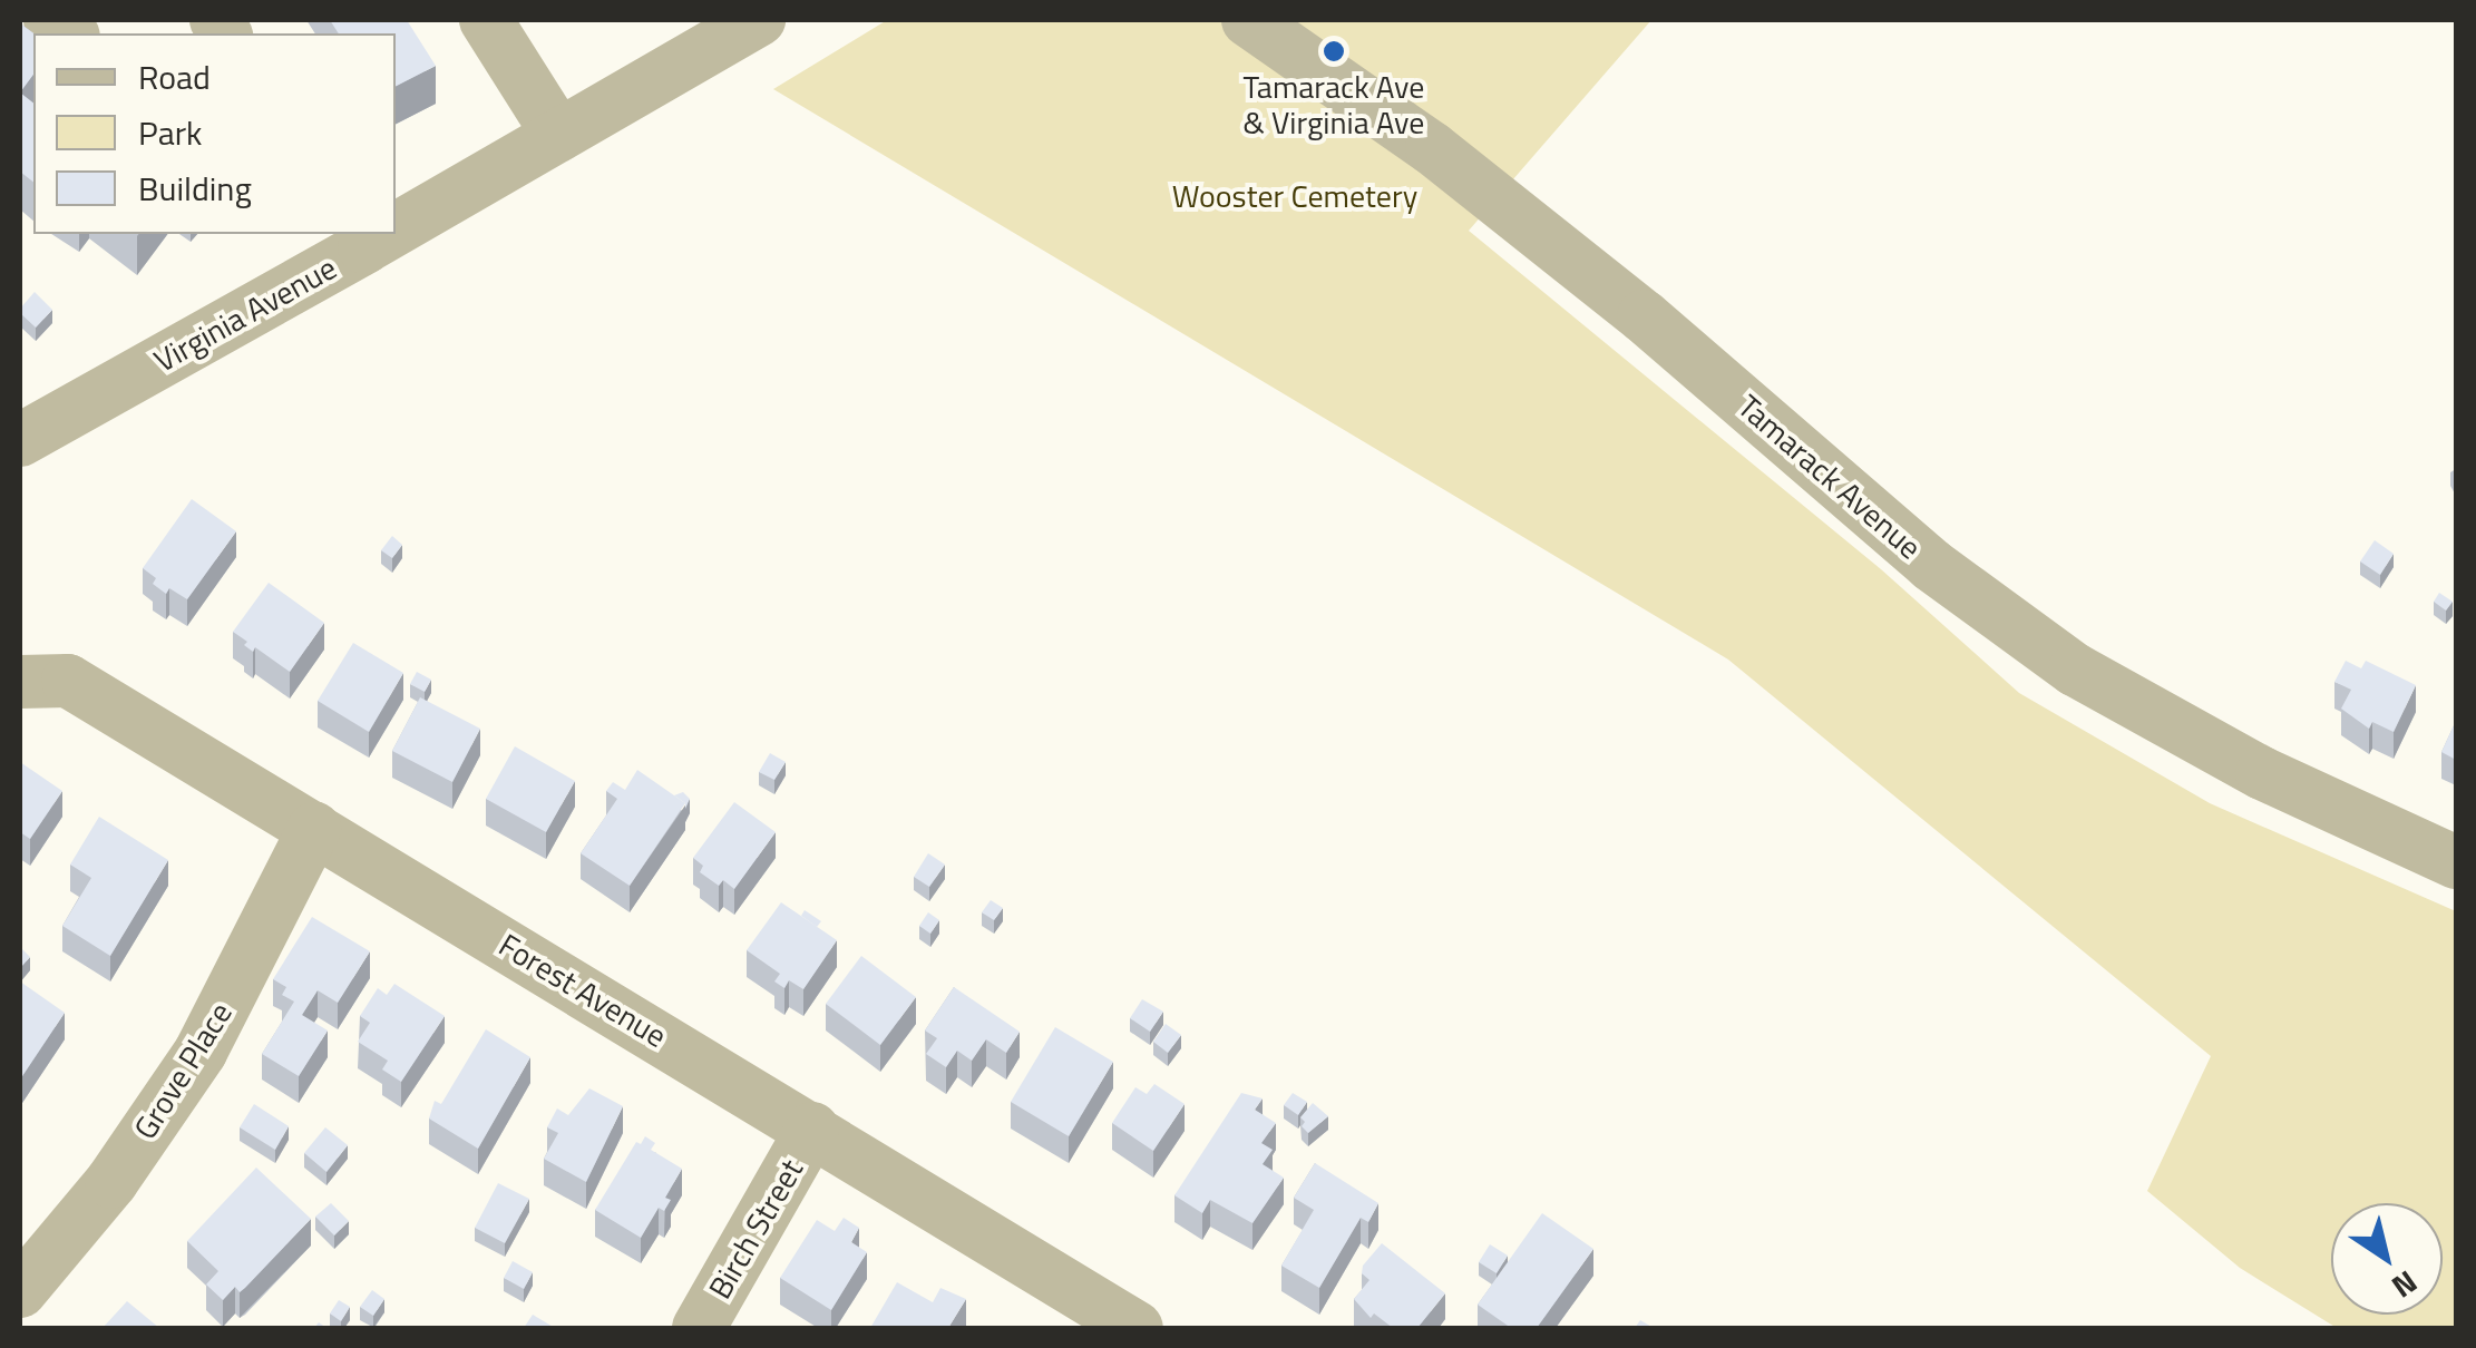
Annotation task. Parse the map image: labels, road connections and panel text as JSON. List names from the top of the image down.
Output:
{
  "streets": {
    "street": [
      "Virginia Avenue",
      "Tamarack Avenue",
      "Forest Avenue",
      "Grove Place",
      "Birch Street"
    ]
  },
  "crossings": [
    ["Forest Avenue", "Grove Place"],
    ["Forest Avenue", "Birch Street"]
  ],
  "parks": ["Wooster Cemetery"],
  "places": ["Tamarack Ave & Virginia Ave"],
  "legend": ["Road", "Park", "Building"],
  "north": "bottom right"
}
